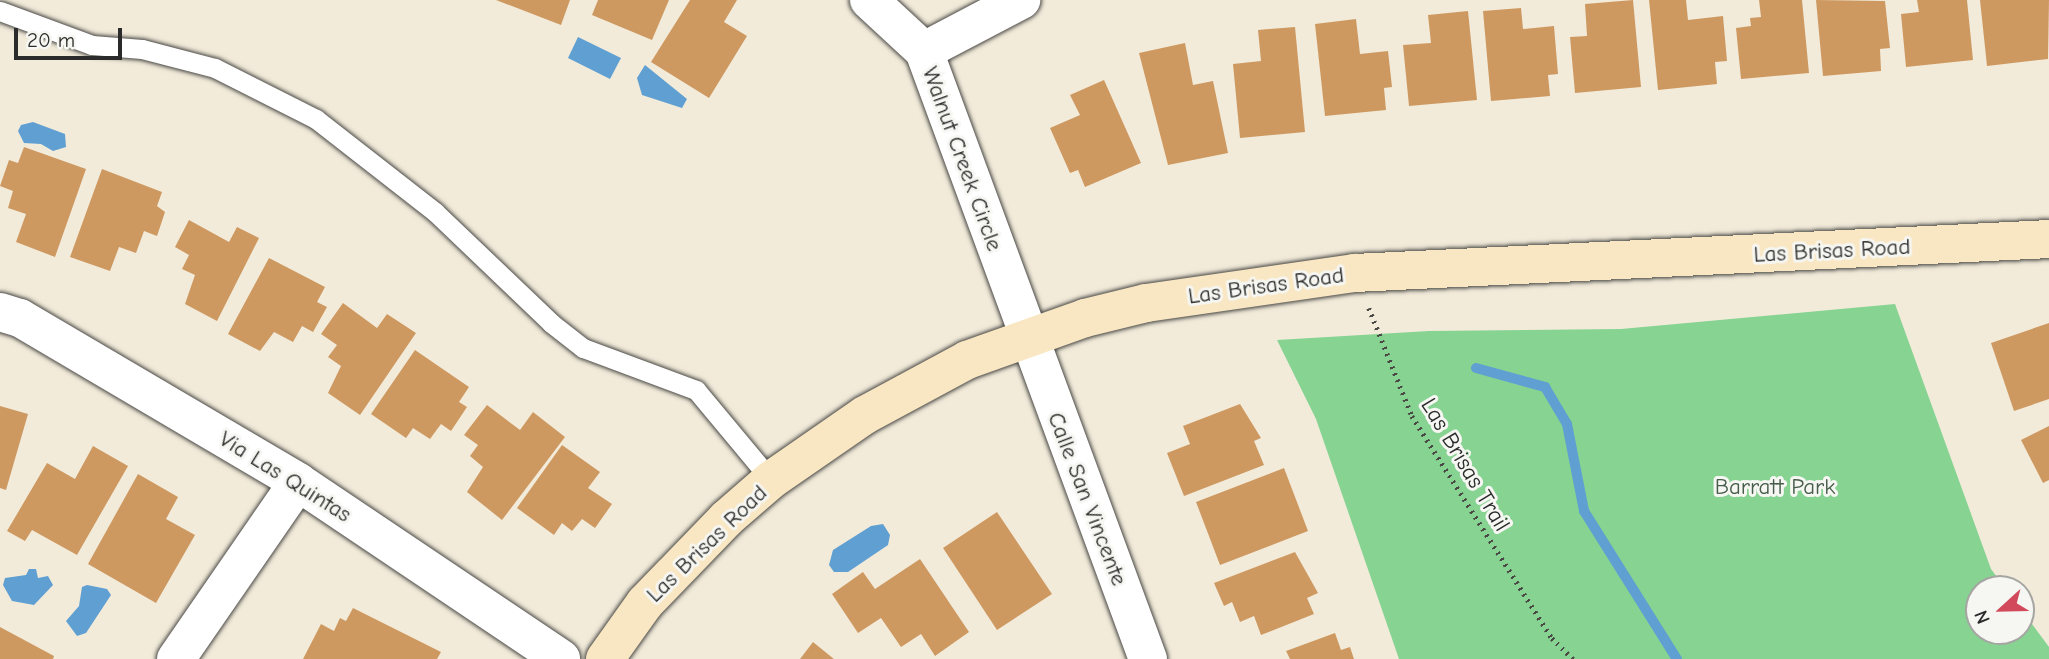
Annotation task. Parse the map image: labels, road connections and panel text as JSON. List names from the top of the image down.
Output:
{
  "streets": {
    "street": [
      "Walnut Creek Circle",
      "Las Brisas Road",
      "Via Las Quintas",
      "Calle San Vincente"
    ],
    "path": ["Las Brisas Trail"]
  },
  "crossings": [
    ["Walnut Creek Circle", "Las Brisas Road"],
    ["Walnut Creek Circle", "Calle San Vincente"],
    ["Las Brisas Road", "Las Brisas Trail"],
    ["Las Brisas Road", "Calle San Vincente"]
  ],
  "parks": ["Barratt Park"],
  "scale_bar": "20 m",
  "north": "left"
}
